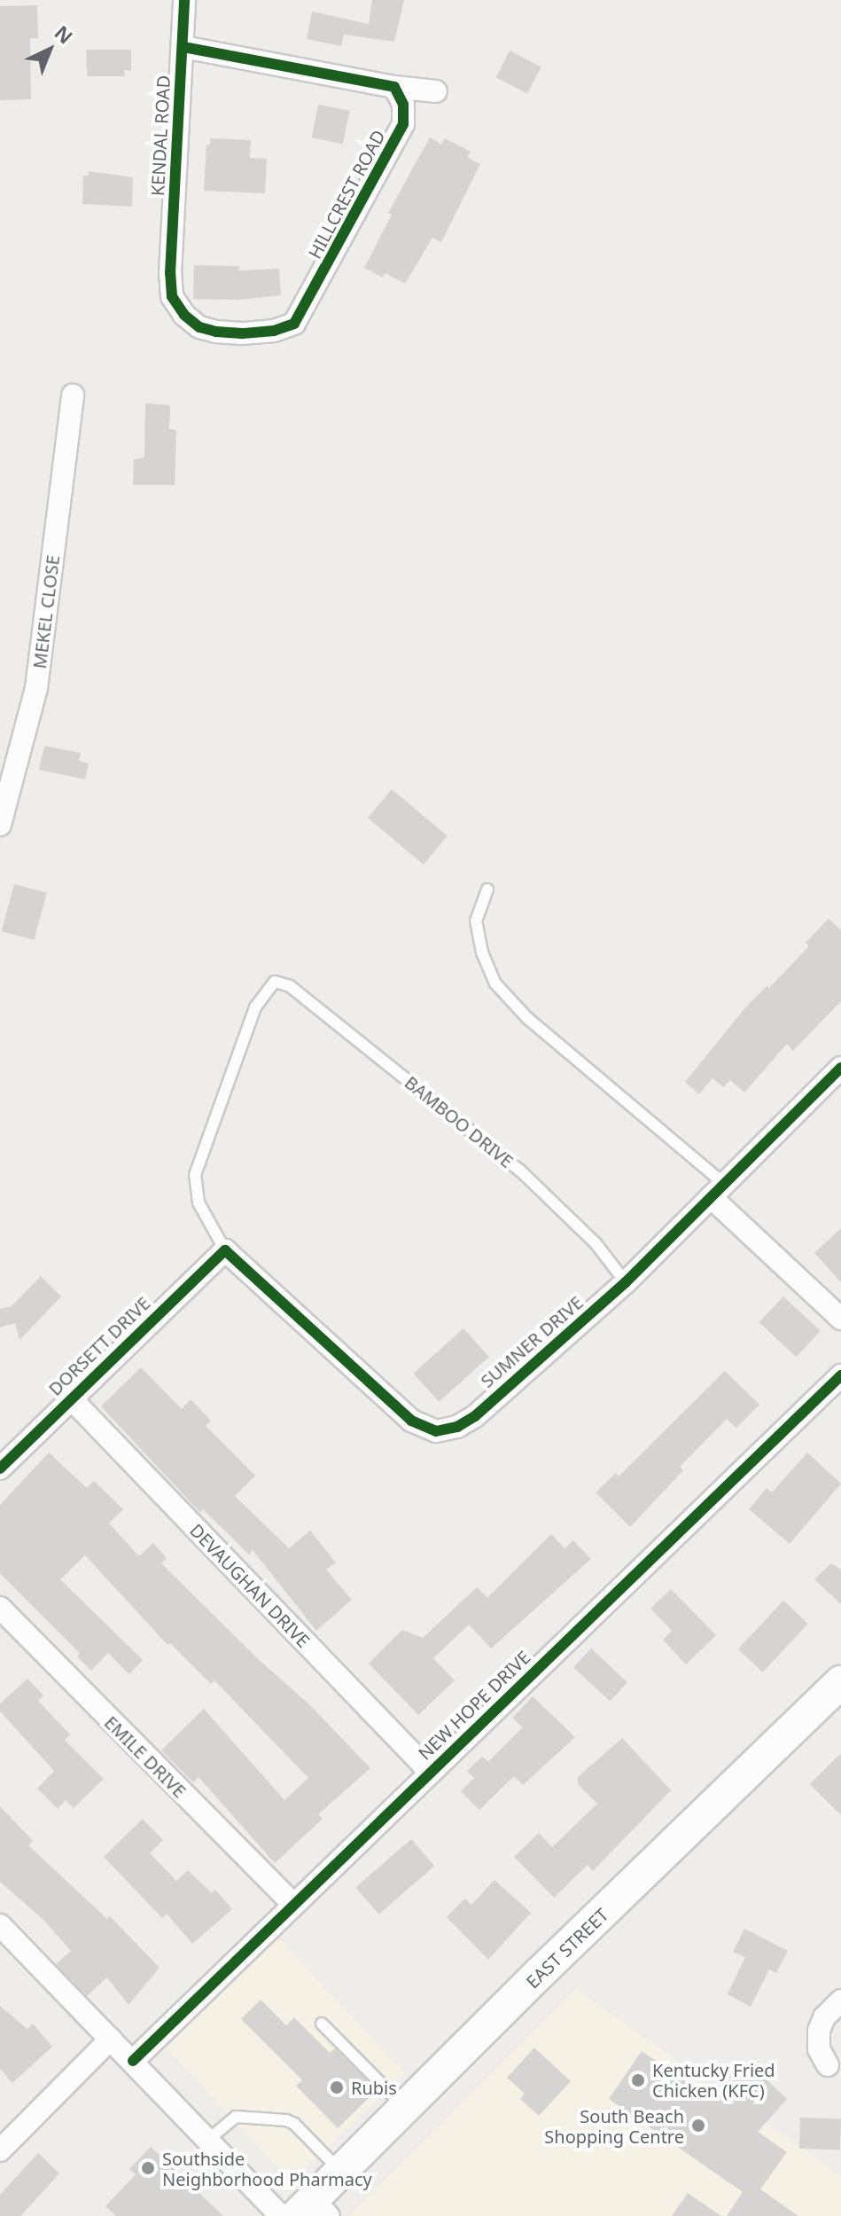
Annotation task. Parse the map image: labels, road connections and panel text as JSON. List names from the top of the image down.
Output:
{
  "streets": {
    "main road": ["EAST STREET"],
    "street": [
      "KENDAL ROAD",
      "HILLCREST ROAD",
      "MEKEL CLOSE",
      "SUMNER DRIVE",
      "DORSETT DRIVE",
      "DEVAUGHAN DRIVE",
      "NEW HOPE DRIVE",
      "EMILE DRIVE"
    ],
    "lane": ["BAMBOO DRIVE"]
  },
  "crossings": [
    ["KENDAL ROAD", "HILLCREST ROAD"],
    ["BAMBOO DRIVE", "SUMNER DRIVE"],
    ["SUMNER DRIVE", "DORSETT DRIVE"],
    ["DORSETT DRIVE", "DEVAUGHAN DRIVE"],
    ["DEVAUGHAN DRIVE", "NEW HOPE DRIVE"],
    ["NEW HOPE DRIVE", "EMILE DRIVE"]
  ],
  "places": [
    "Kentucky Fried Chicken (KFC)",
    "Rubis",
    "South Beach Shopping Centre",
    "Southside Neighborhood Pharmacy"
  ],
  "north": "top right"
}
